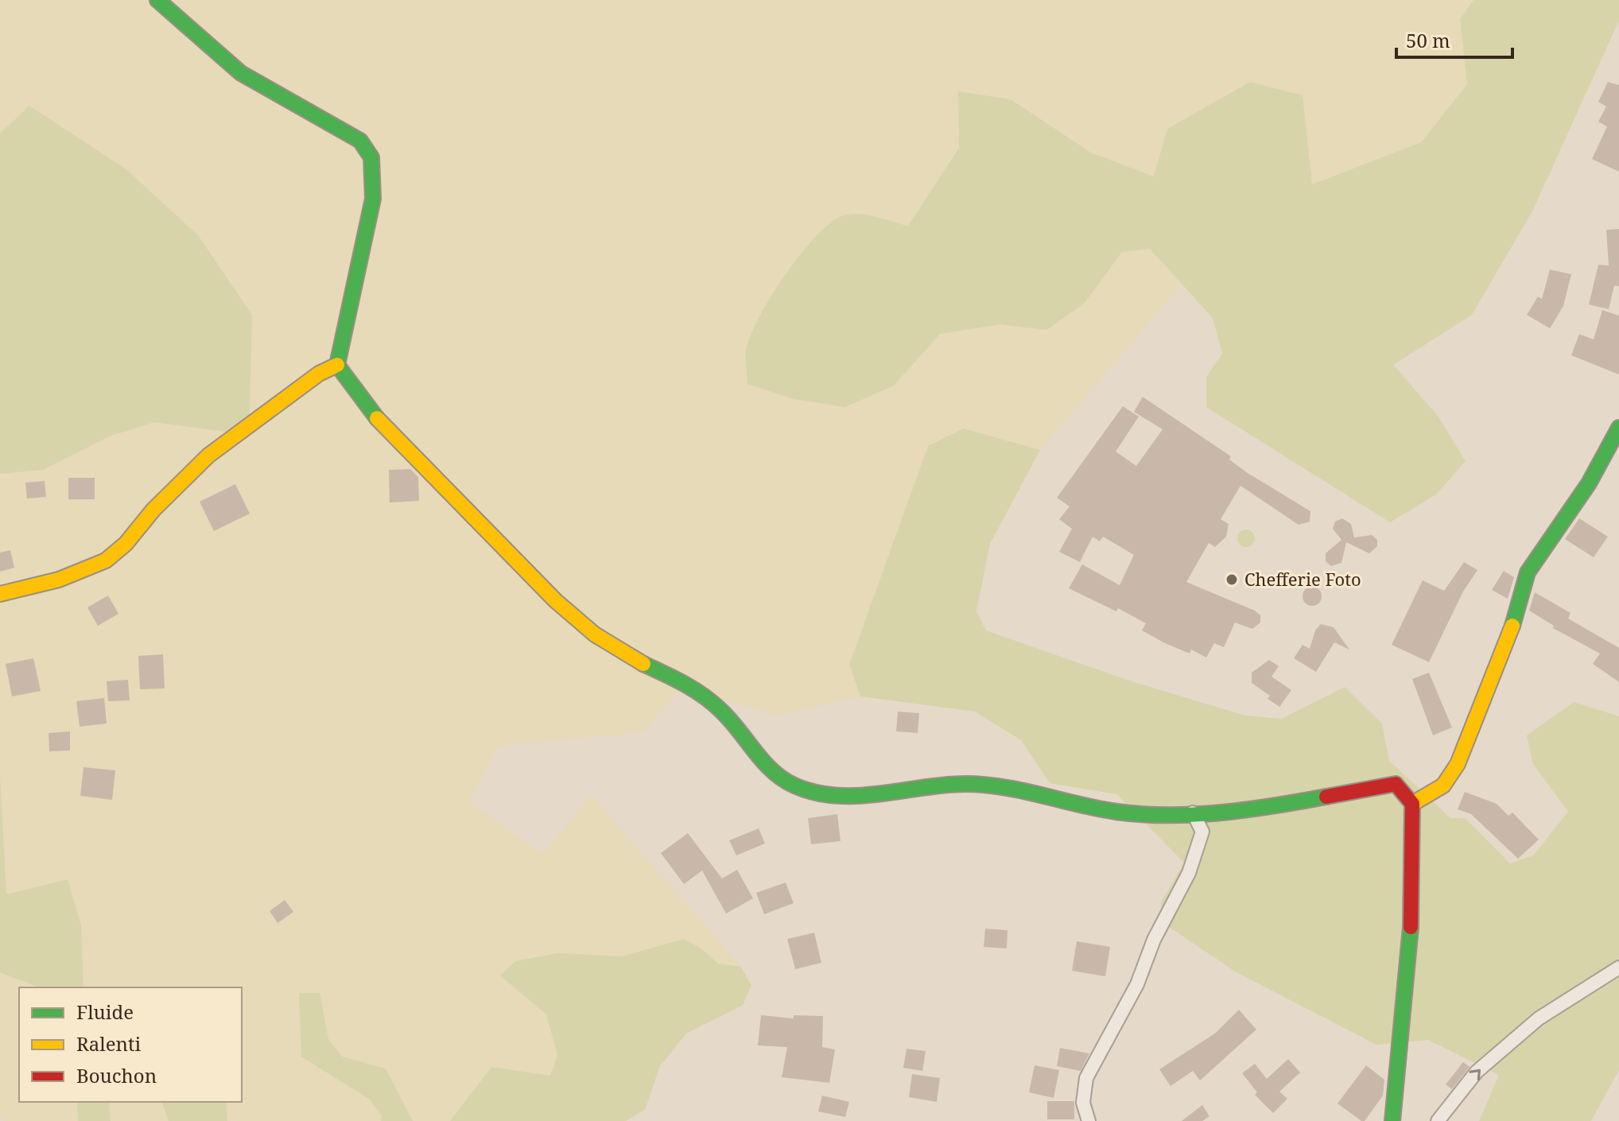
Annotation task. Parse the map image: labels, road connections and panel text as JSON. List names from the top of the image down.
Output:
{
  "places": ["Chefferie Foto"],
  "legend": ["Fluide", "Ralenti", "Bouchon"],
  "scale_bar": "50 m"
}
